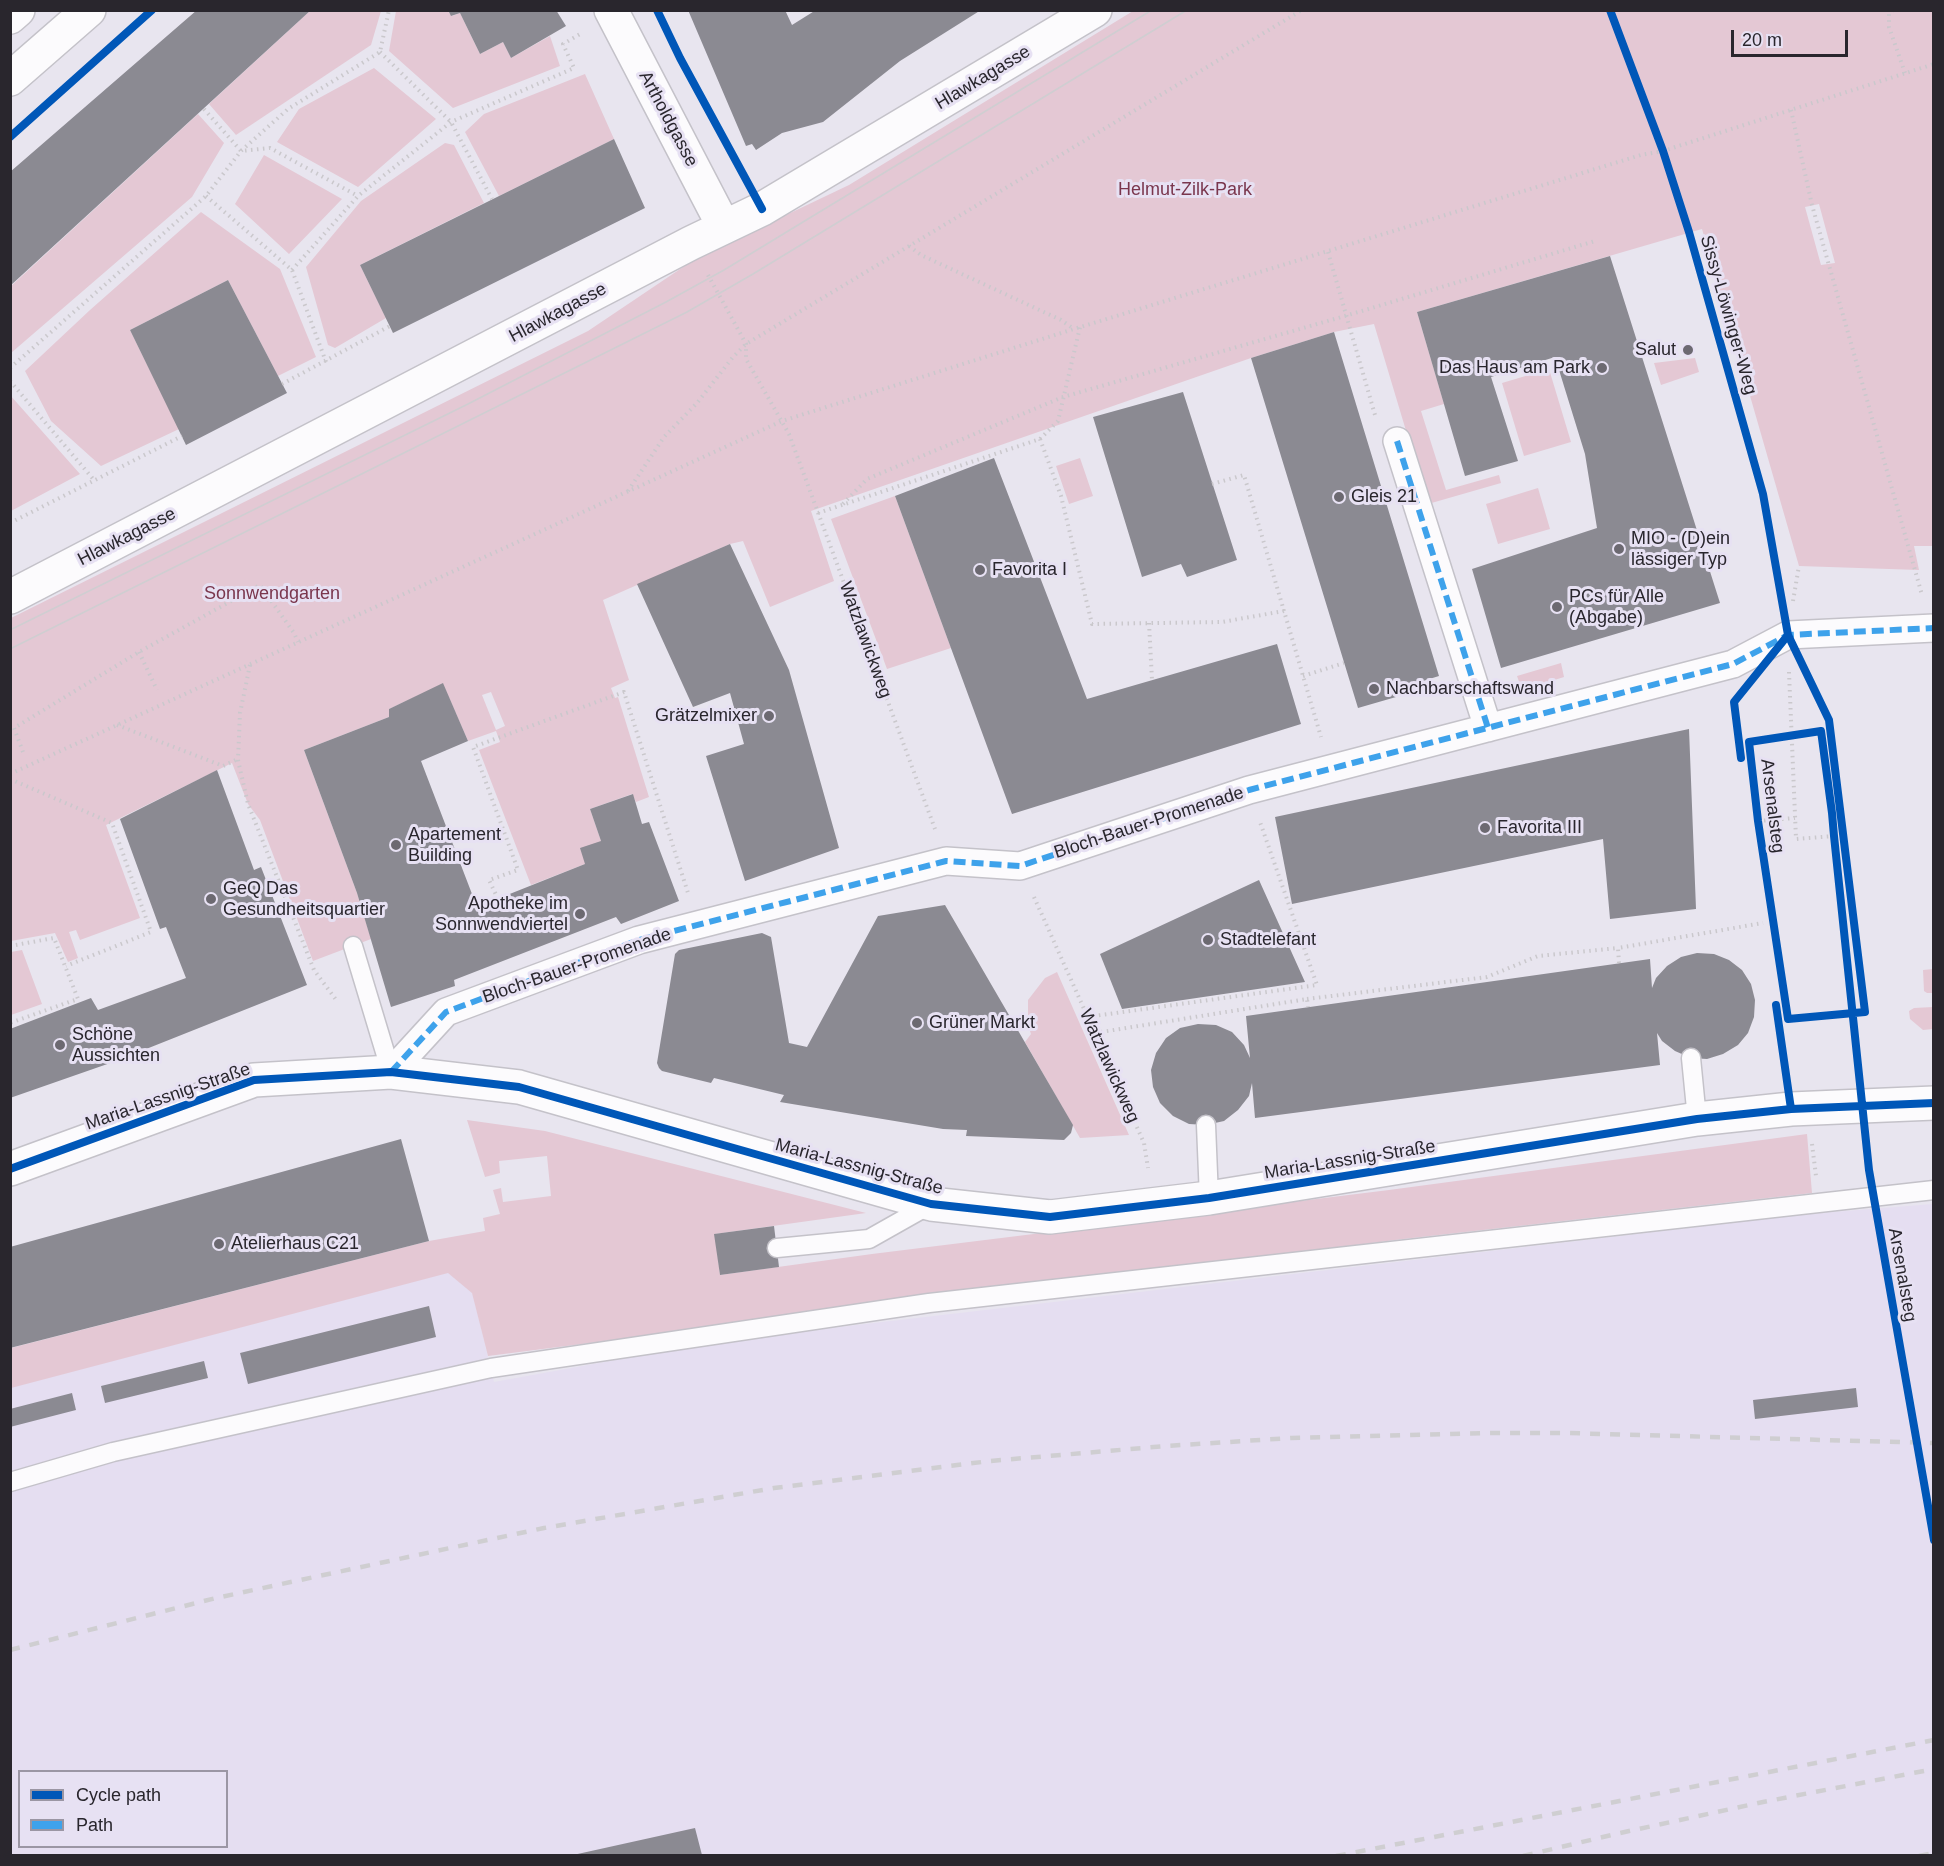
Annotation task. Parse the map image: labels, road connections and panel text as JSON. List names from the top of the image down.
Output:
{
  "streets": {
    "street": [
      "Hlawkagasse",
      "Artholdgasse",
      "Bloch-Bauer-Promenade",
      "Maria-Lassnig-Straße"
    ],
    "path": ["Watzlawickweg", "Arsenalsteg"],
    "cycle path": ["Sissy-Löwinger-Weg"]
  },
  "crossings": [
    ["Hlawkagasse", "Artholdgasse"],
    ["Hlawkagasse", "Watzlawickweg"],
    ["Watzlawickweg", "Bloch-Bauer-Promenade"],
    ["Watzlawickweg", "Maria-Lassnig-Straße"],
    ["Arsenalsteg", "Bloch-Bauer-Promenade"],
    ["Bloch-Bauer-Promenade", "Maria-Lassnig-Straße"]
  ],
  "parks": ["Helmut-Zilk-Park", "Sonnwendgarten"],
  "places": [
    "Salut",
    "Das Haus am Park",
    "Gleis 21",
    "MIO - (D)ein lässiger Typ",
    "Favorita I",
    "PCs für Alle (Abgabe)",
    "Nachbarschaftswand",
    "Grätzelmixer",
    "Favorita III",
    "Apartement Building",
    "GeQ Das Gesundheitsquartier",
    "Apotheke im Sonnwendviertel",
    "Stadtelefant",
    "Grüner Markt",
    "Schöne Aussichten",
    "Atelierhaus C21"
  ],
  "legend": ["Cycle path", "Path"],
  "scale_bar": "20 m"
}
